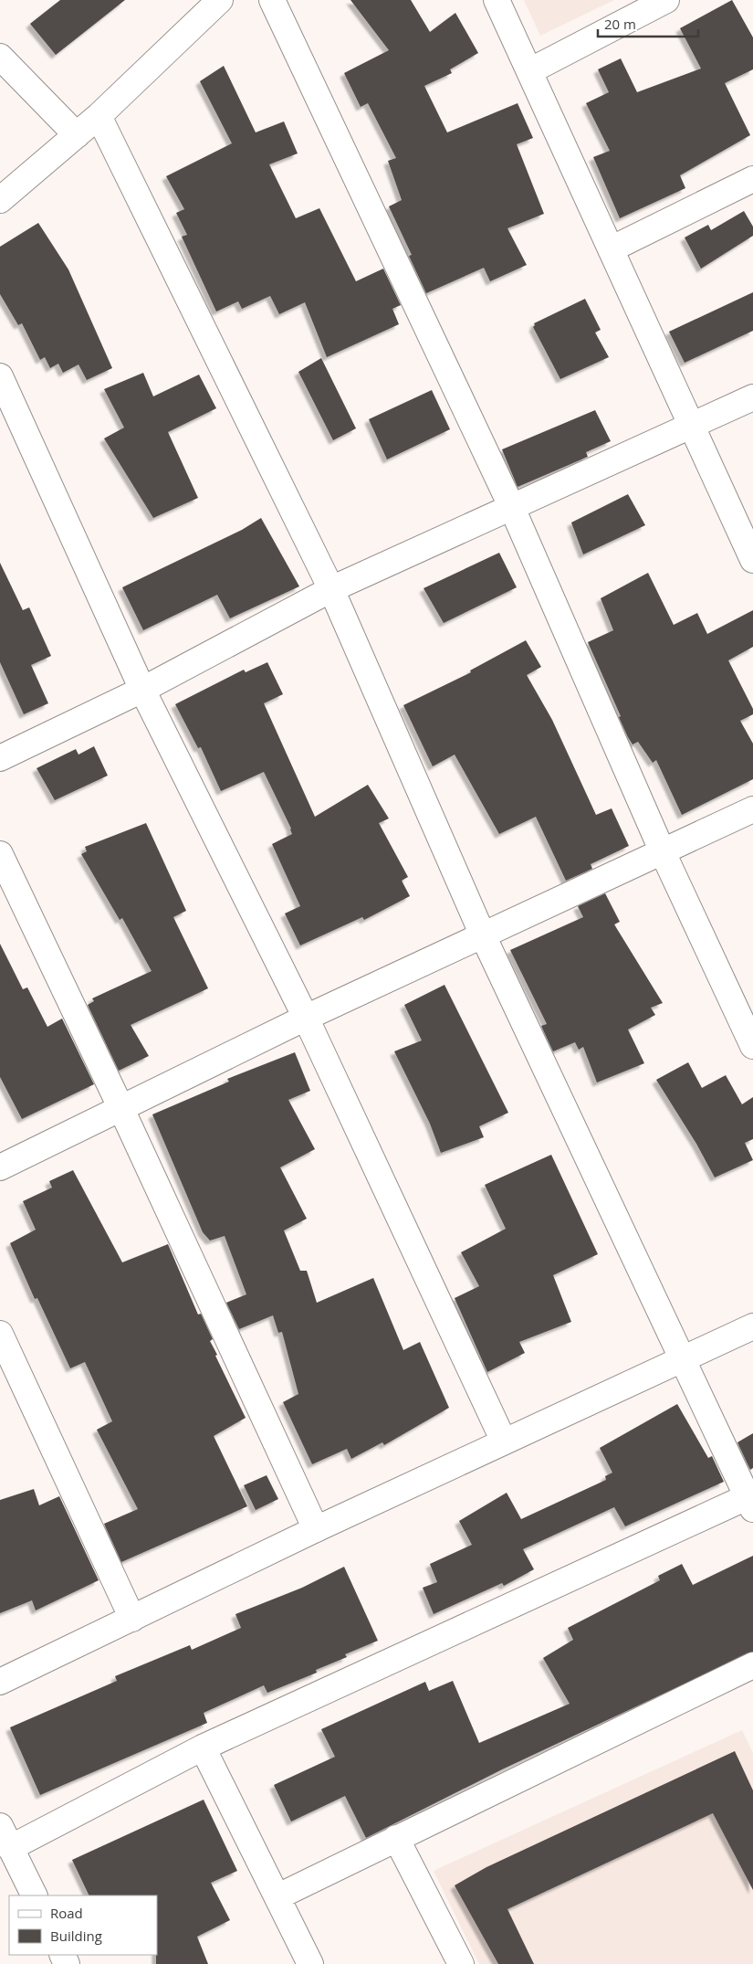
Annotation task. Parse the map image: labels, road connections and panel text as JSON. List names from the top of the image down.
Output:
{
  "legend": ["Road", "Building"],
  "scale_bar": "20 m"
}
